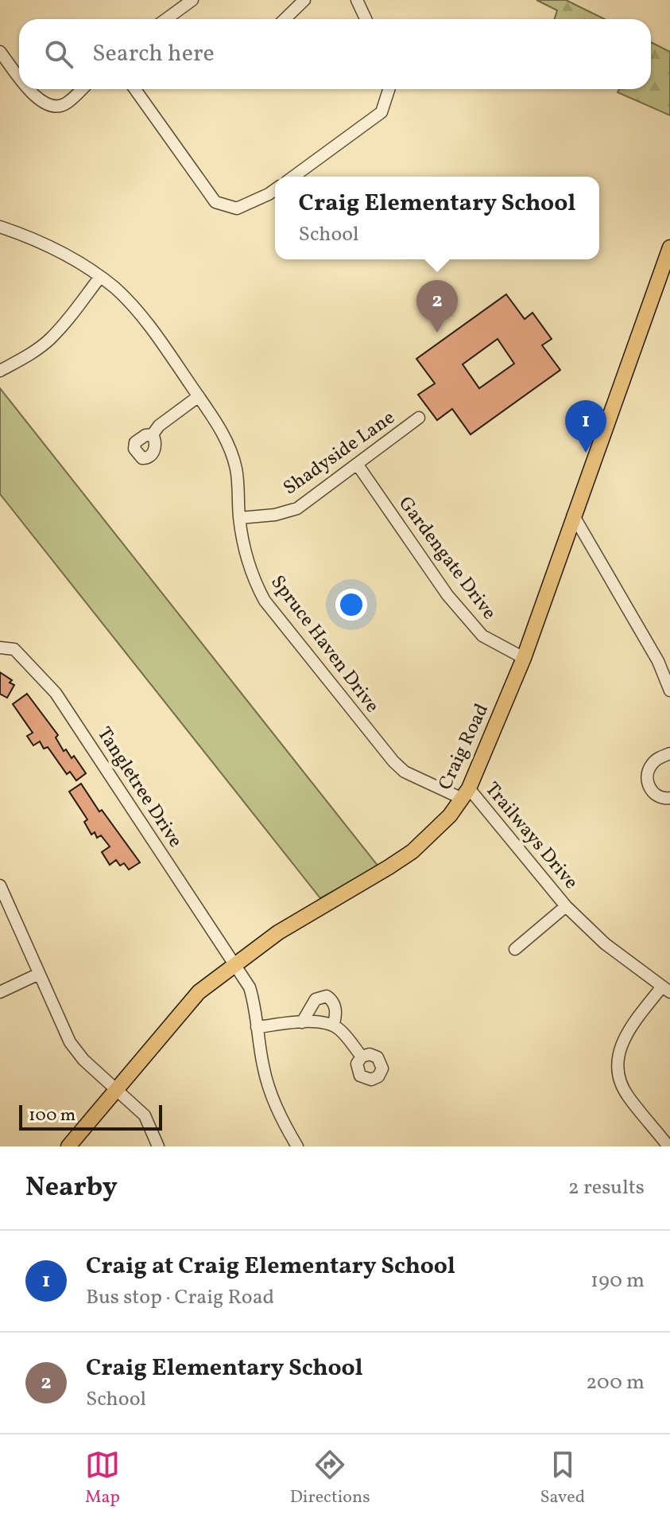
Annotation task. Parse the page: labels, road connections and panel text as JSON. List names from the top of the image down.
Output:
{
  "streets": {
    "main road": ["Craig Road"],
    "street": [
      "Shadyside Lane",
      "Gardengate Drive",
      "Spruce Haven Drive",
      "Tangletree Drive",
      "Trailways Drive"
    ]
  },
  "crossings": [
    ["Shadyside Lane", "Gardengate Drive"],
    ["Shadyside Lane", "Spruce Haven Drive"],
    ["Gardengate Drive", "Craig Road"],
    ["Spruce Haven Drive", "Craig Road"],
    ["Spruce Haven Drive", "Trailways Drive"],
    ["Craig Road", "Tangletree Drive"],
    ["Craig Road", "Trailways Drive"]
  ],
  "scale_bar": "100 m",
  "page": {
    "search": "Search here",
    "popup": ["Craig Elementary School", "School"],
    "pins": ["2", "1"],
    "scale": "100 m",
    "heading": ["Nearby", "2 results"],
    "list": [
      {
        "mark": "1",
        "name": "Craig at Craig Elementary School",
        "note": "Bus stop · Craig Road",
        "value": "190 m"
      },
      {
        "mark": "2",
        "name": "Craig Elementary School",
        "note": "School",
        "value": "200 m"
      }
    ],
    "nav": ["Map", "Directions", "Saved"]
  }
}
